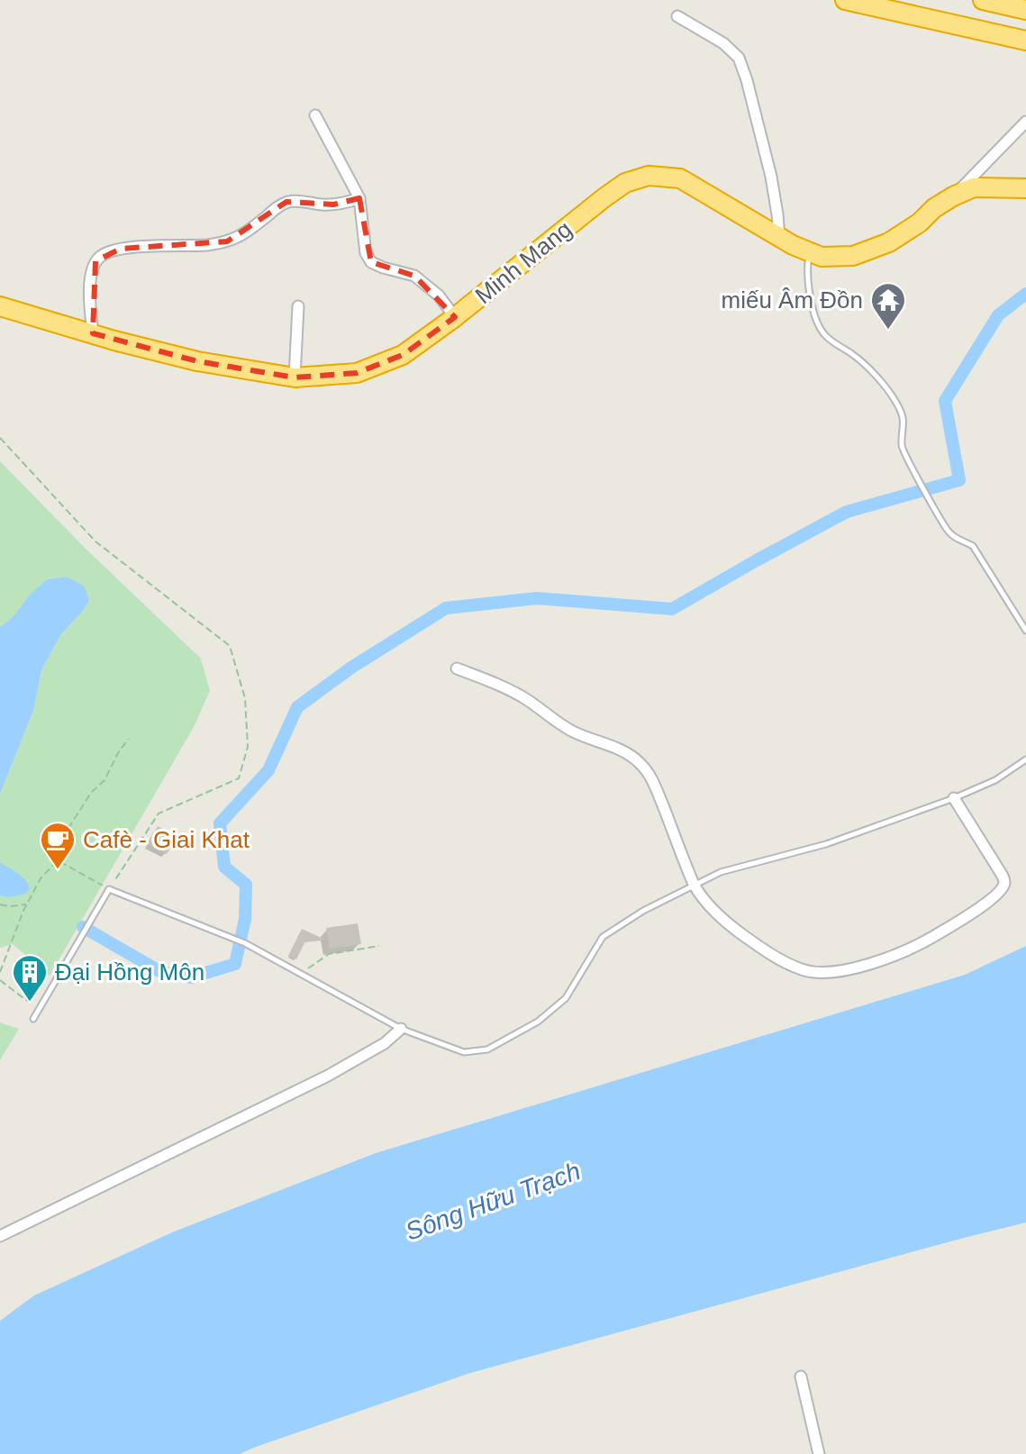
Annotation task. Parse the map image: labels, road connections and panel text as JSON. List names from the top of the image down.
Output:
{
  "streets": {
    "highway": ["Minh Mang"]
  },
  "water": ["Sông Hữu Trạch"],
  "places": {
    "temple": ["miếu Âm Đồn"],
    "cafe": ["Cafè - Giai Khat"],
    "building": ["Đại Hồng Môn"]
  }
}
